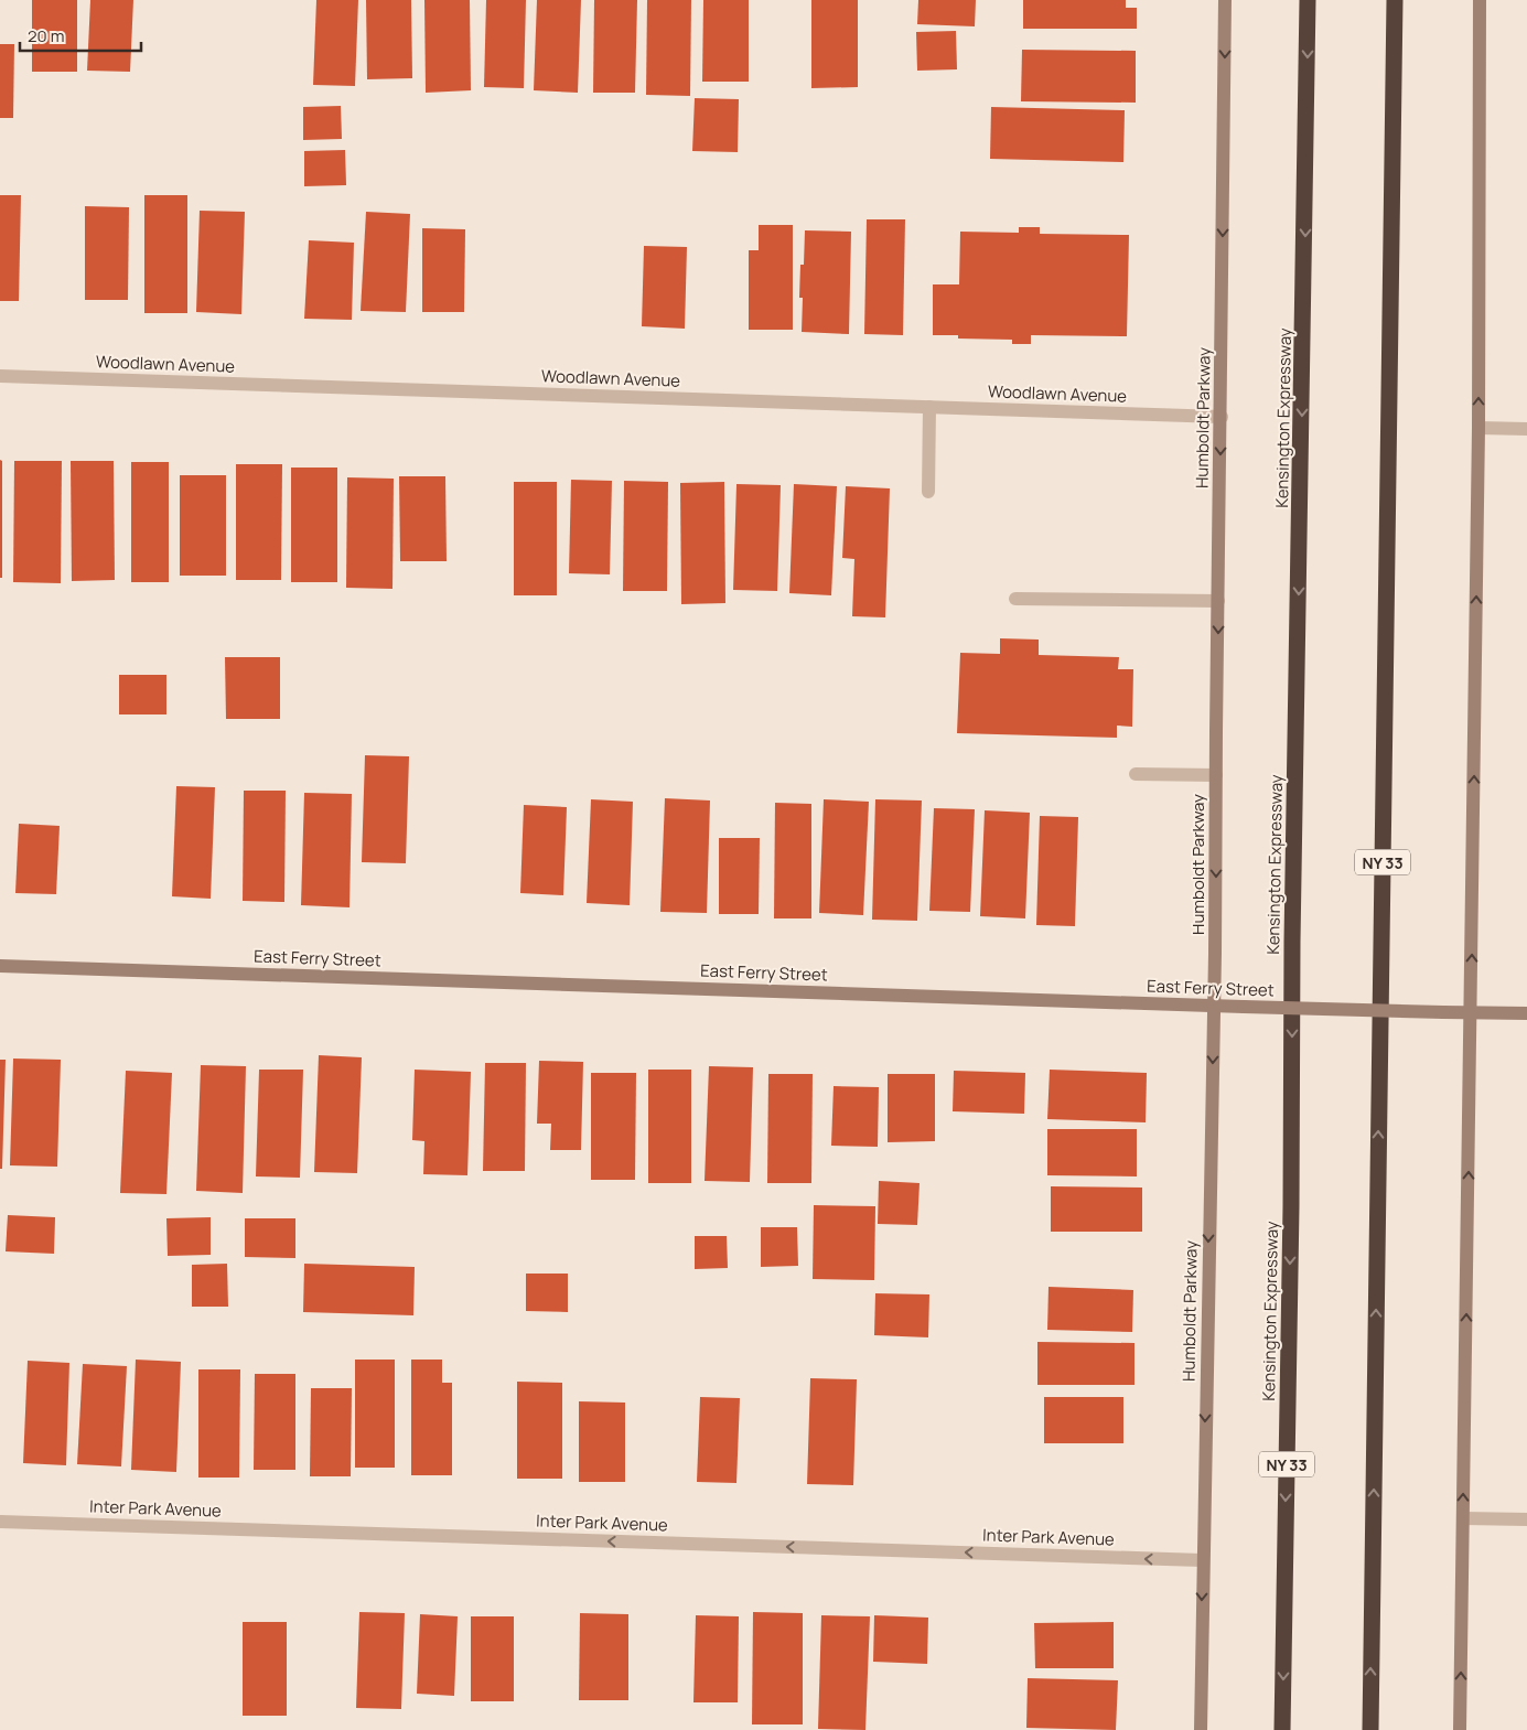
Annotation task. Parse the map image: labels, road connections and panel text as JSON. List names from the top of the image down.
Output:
{
  "streets": {
    "highway": ["Kensington Expressway", "NY 33"],
    "street": [
      "Woodlawn Avenue",
      "Humboldt Parkway",
      "East Ferry Street",
      "Inter Park Avenue"
    ]
  },
  "crossings": [
    ["Woodlawn Avenue", "Humboldt Parkway"],
    ["Humboldt Parkway", "East Ferry Street"],
    ["Humboldt Parkway", "Inter Park Avenue"]
  ],
  "one_way": ["Humboldt Parkway", "Inter Park Avenue"],
  "scale_bar": "20 m"
}
